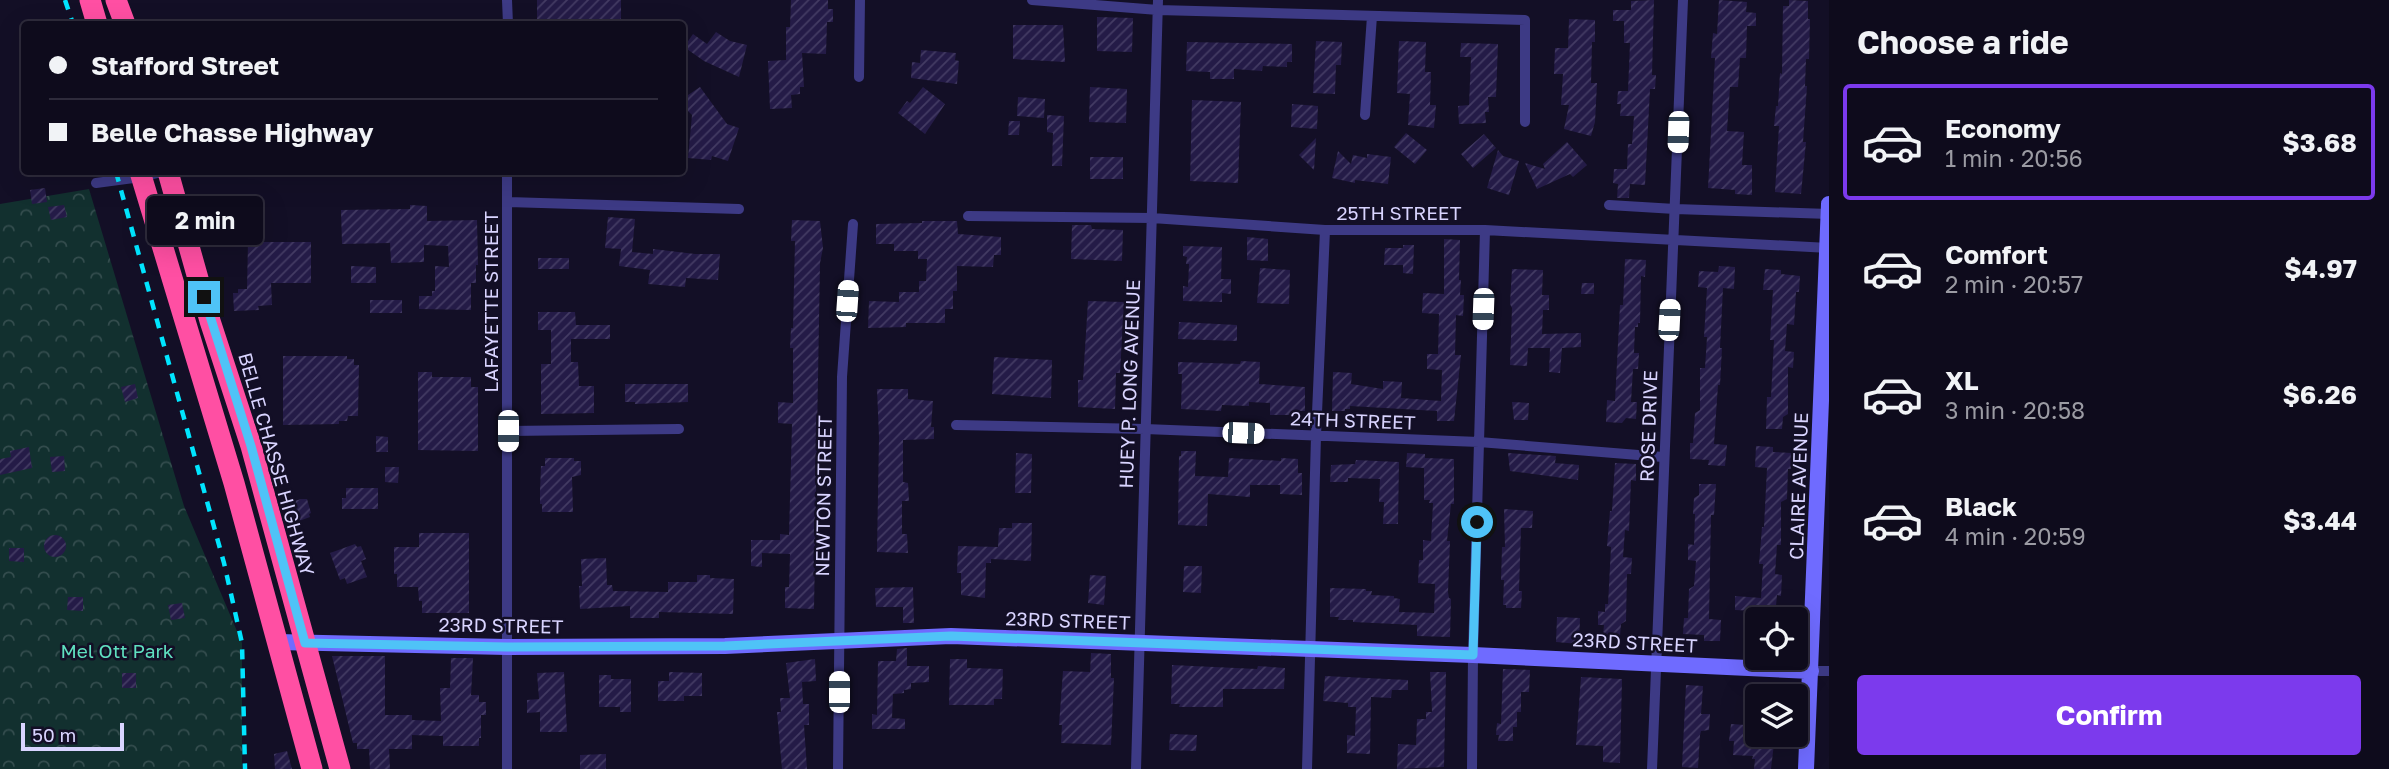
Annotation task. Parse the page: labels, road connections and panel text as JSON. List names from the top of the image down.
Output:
{
  "streets": {
    "highway": ["BELLE CHASSE HIGHWAY"],
    "street": [
      "25TH STREET",
      "LAFAYETTE STREET",
      "HUEY P. LONG AVENUE",
      "24TH STREET",
      "ROSE DRIVE",
      "CLAIRE AVENUE",
      "NEWTON STREET",
      "23RD STREET"
    ]
  },
  "crossings": [
    ["25TH STREET", "HUEY P. LONG AVENUE"],
    ["25TH STREET", "ROSE DRIVE"],
    ["25TH STREET", "CLAIRE AVENUE"],
    ["LAFAYETTE STREET", "23RD STREET"],
    ["HUEY P. LONG AVENUE", "24TH STREET"],
    ["HUEY P. LONG AVENUE", "23RD STREET"],
    ["24TH STREET", "ROSE DRIVE"],
    ["ROSE DRIVE", "23RD STREET"],
    ["BELLE CHASSE HIGHWAY", "23RD STREET"],
    ["CLAIRE AVENUE", "23RD STREET"],
    ["NEWTON STREET", "23RD STREET"]
  ],
  "parks": ["Mel Ott Park"],
  "scale_bar": "50 m",
  "page": {
    "heading": "Choose a ride",
    "banner": ["Stafford Street", "Belle Chasse Highway"],
    "list": [
      {
        "name": "Economy",
        "note": "1 min · 20:56",
        "value": "$3.68"
      },
      {
        "name": "Comfort",
        "note": "2 min · 20:57",
        "value": "$4.97"
      },
      {
        "name": "XL",
        "note": "3 min · 20:58",
        "value": "$6.26"
      },
      {
        "name": "Black",
        "note": "4 min · 20:59",
        "value": "$3.44"
      }
    ],
    "bubble": "2 min",
    "buttons": "Confirm",
    "scale": "50 m"
  }
}
